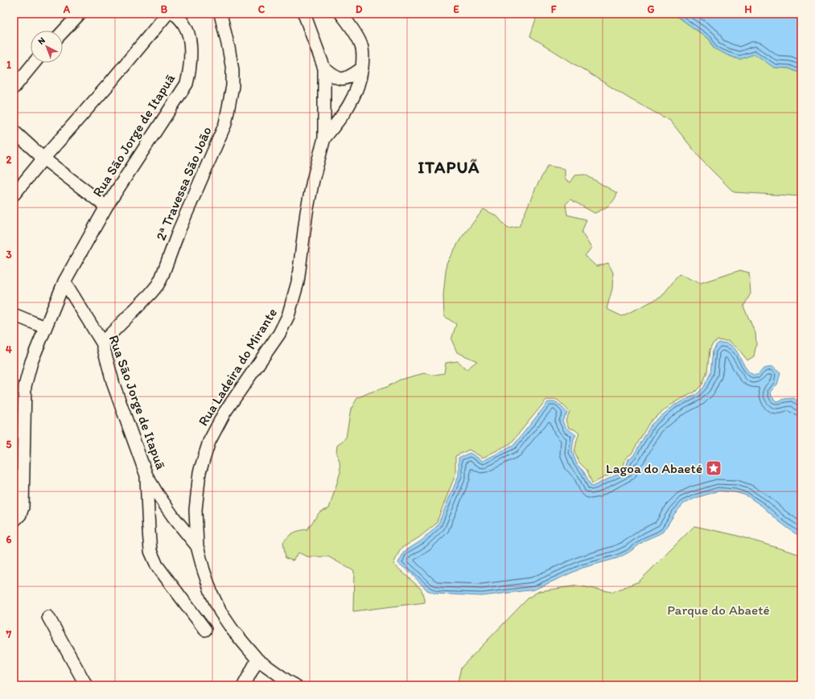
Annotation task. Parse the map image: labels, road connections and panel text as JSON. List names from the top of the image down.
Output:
{
  "streets": {
    "street": ["Rua São Jorge de Itapuã", "2ª Travessa São João", "Rua Ladeira do Mirante"]
  },
  "crossings": [
    ["Rua São Jorge de Itapuã", "2ª Travessa São João"],
    ["Rua São Jorge de Itapuã", "Rua Ladeira do Mirante"]
  ],
  "districts": ["ITAPUÃ"],
  "parks": ["Parque do Abaeté"],
  "places": {
    "place": ["Lagoa do Abaeté"]
  },
  "north": "top left",
  "grid": {
    "columns": [
      "A",
      "B",
      "C",
      "D",
      "E",
      "F",
      "G",
      "H"
    ],
    "rows": [
      "1",
      "2",
      "3",
      "4",
      "5",
      "6",
      "7"
    ]
  }
}
